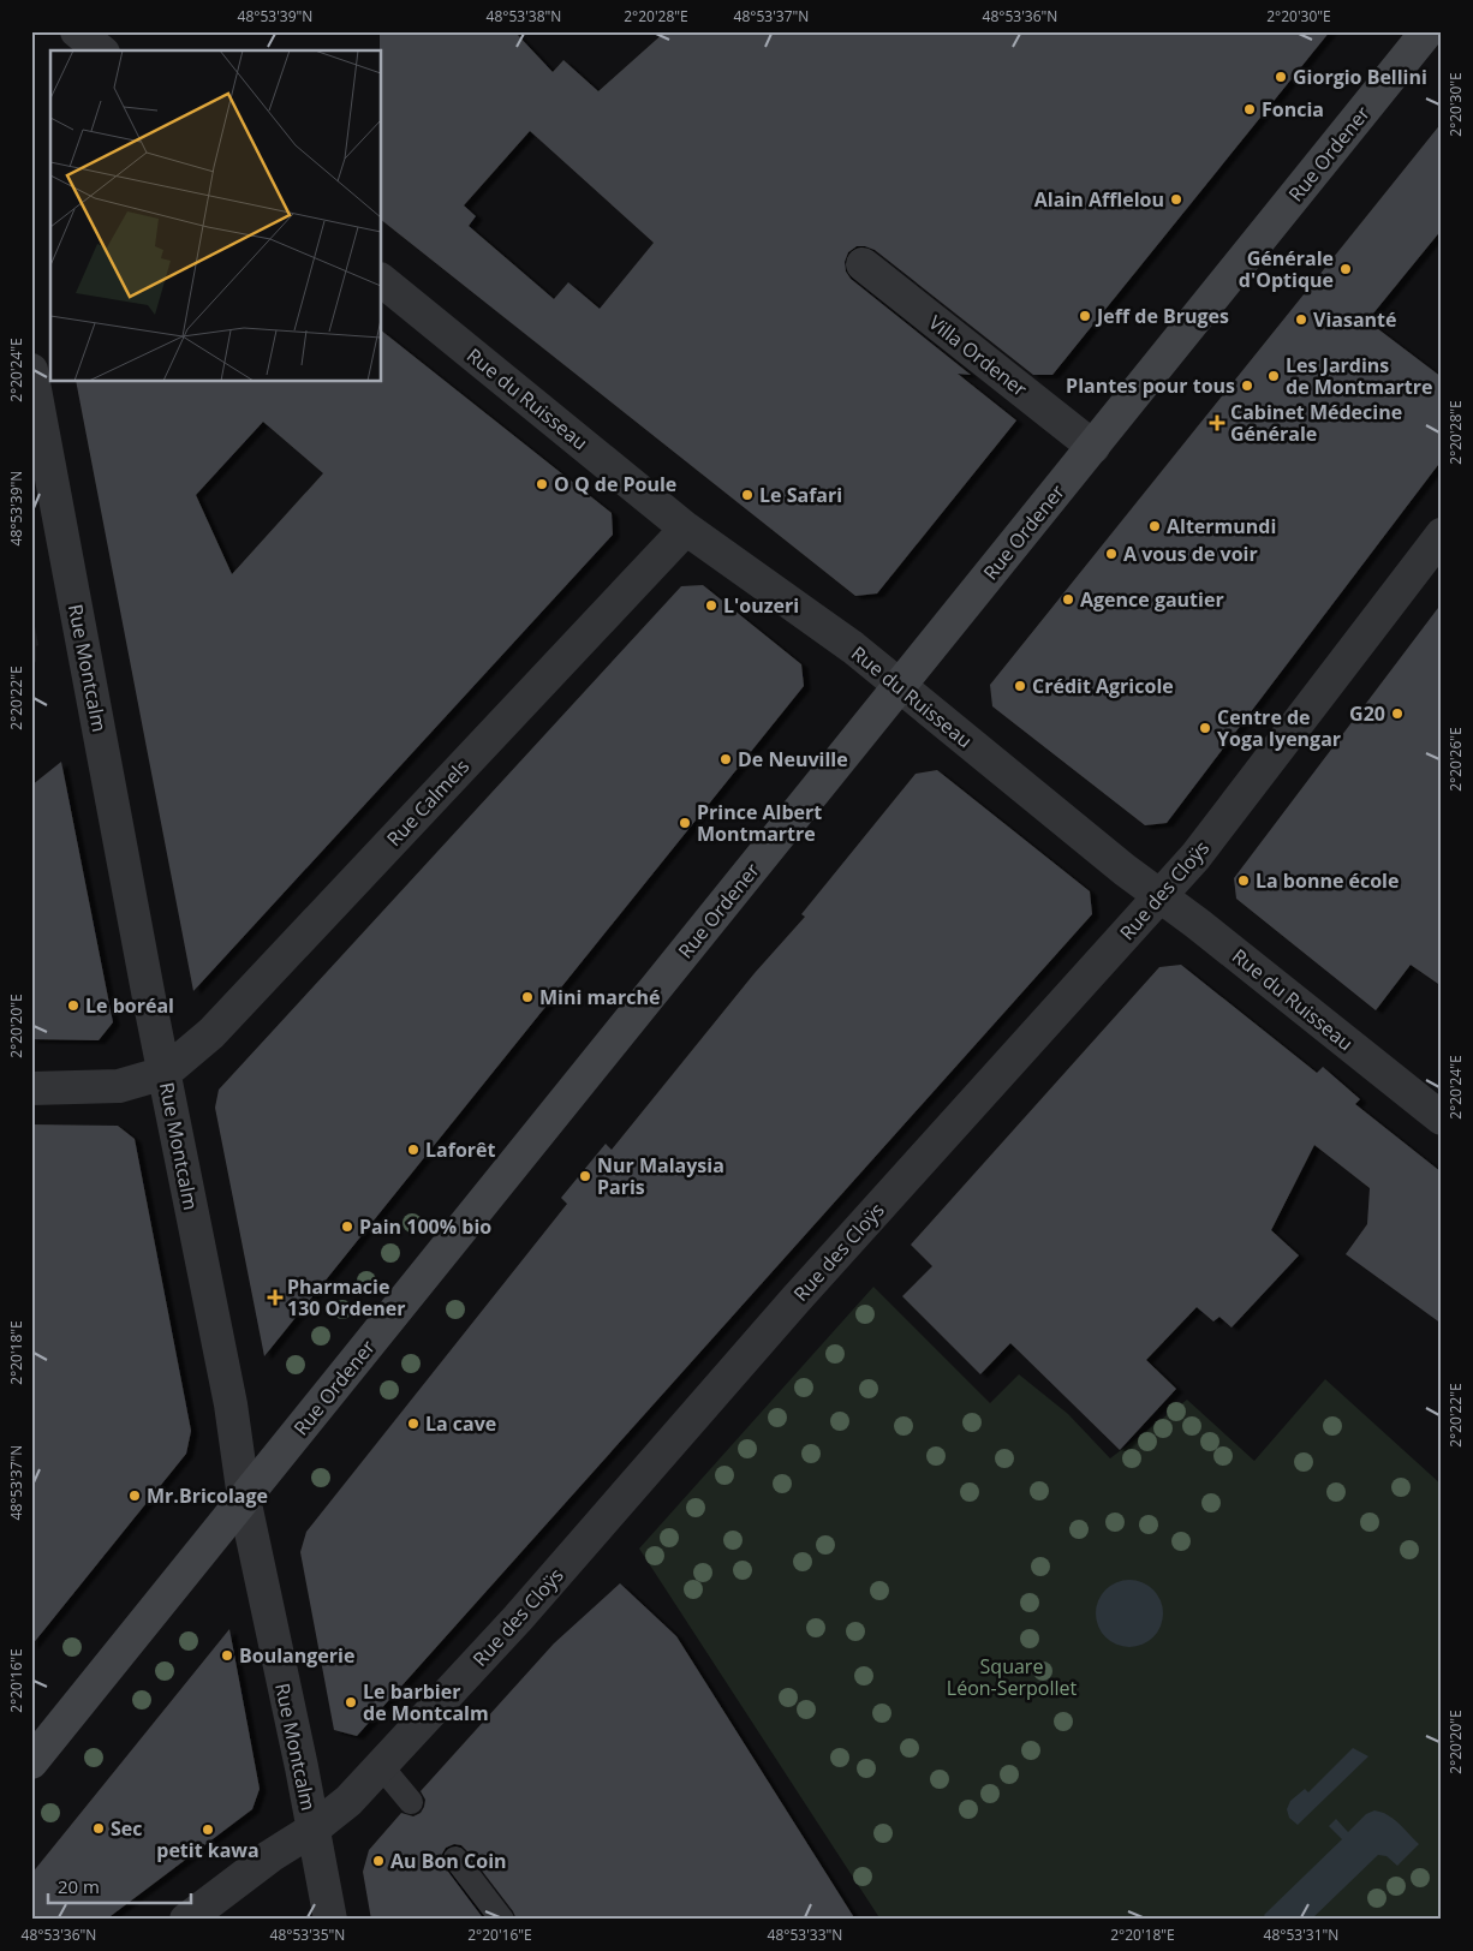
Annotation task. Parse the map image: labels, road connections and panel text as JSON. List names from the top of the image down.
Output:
{
  "streets": {
    "main road": ["Rue Ordener"],
    "street": [
      "Villa Ordener",
      "Rue du Ruisseau",
      "Rue Montcalm",
      "Rue Calmels",
      "Rue des Cloÿs"
    ]
  },
  "crossings": [
    ["Rue Ordener", "Villa Ordener"],
    ["Rue Ordener", "Rue du Ruisseau"],
    ["Rue Ordener", "Rue Montcalm"],
    ["Rue du Ruisseau", "Rue Calmels"],
    ["Rue du Ruisseau", "Rue des Cloÿs"],
    ["Rue Montcalm", "Rue Calmels"],
    ["Rue Montcalm", "Rue des Cloÿs"]
  ],
  "parks": ["Square Léon-Serpollet"],
  "places": {
    "other": [
      "Giorgio Bellini",
      "Foncia",
      "Alain Afflelou",
      "Générale d'Optique",
      "Jeff de Bruges",
      "Viasanté",
      "Les Jardins de Montmartre",
      "Plantes pour tous",
      "O Q de Poule",
      "Le Safari",
      "Altermundi",
      "A vous de voir",
      "Agence gautier",
      "L'ouzeri",
      "Crédit Agricole",
      "G20",
      "Centre de Yoga Iyengar",
      "De Neuville",
      "Prince Albert Montmartre",
      "La bonne école",
      "Mini marché",
      "Le boréal",
      "Laforêt",
      "Nur Malaysia Paris",
      "Pain 100% bio",
      "La cave",
      "Mr.Bricolage",
      "Boulangerie",
      "Le barbier de Montcalm",
      "Sec",
      "petit kawa",
      "Au Bon Coin"
    ],
    "health": ["Cabinet Médecine Générale", "Pharmacie 130 Ordener"]
  },
  "scale_bar": "20 m",
  "coordinates": [
    "48°53'39\"N",
    "48°53'38\"N",
    "2°20'28\"E",
    "48°53'37\"N",
    "48°53'36\"N",
    "2°20'30\"E",
    "2°20'24\"E",
    "2°20'22\"E",
    "2°20'26\"E",
    "2°20'20\"E",
    "2°20'18\"E",
    "2°20'16\"E",
    "48°53'35\"N",
    "48°53'33\"N",
    "48°53'31\"N"
  ]
}
